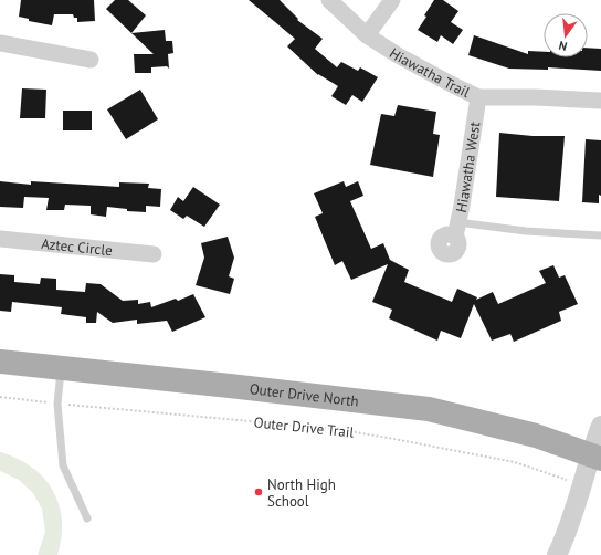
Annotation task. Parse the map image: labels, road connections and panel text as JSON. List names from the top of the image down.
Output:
{
  "streets": {
    "main road": ["Outer Drive North"],
    "street": ["Hiawatha Trail", "Hiawatha West", "Aztec Circle"],
    "path": ["Outer Drive Trail"]
  },
  "crossings": [
    ["Hiawatha Trail", "Hiawatha West"]
  ],
  "places": ["North High School"],
  "north": "bottom"
}
